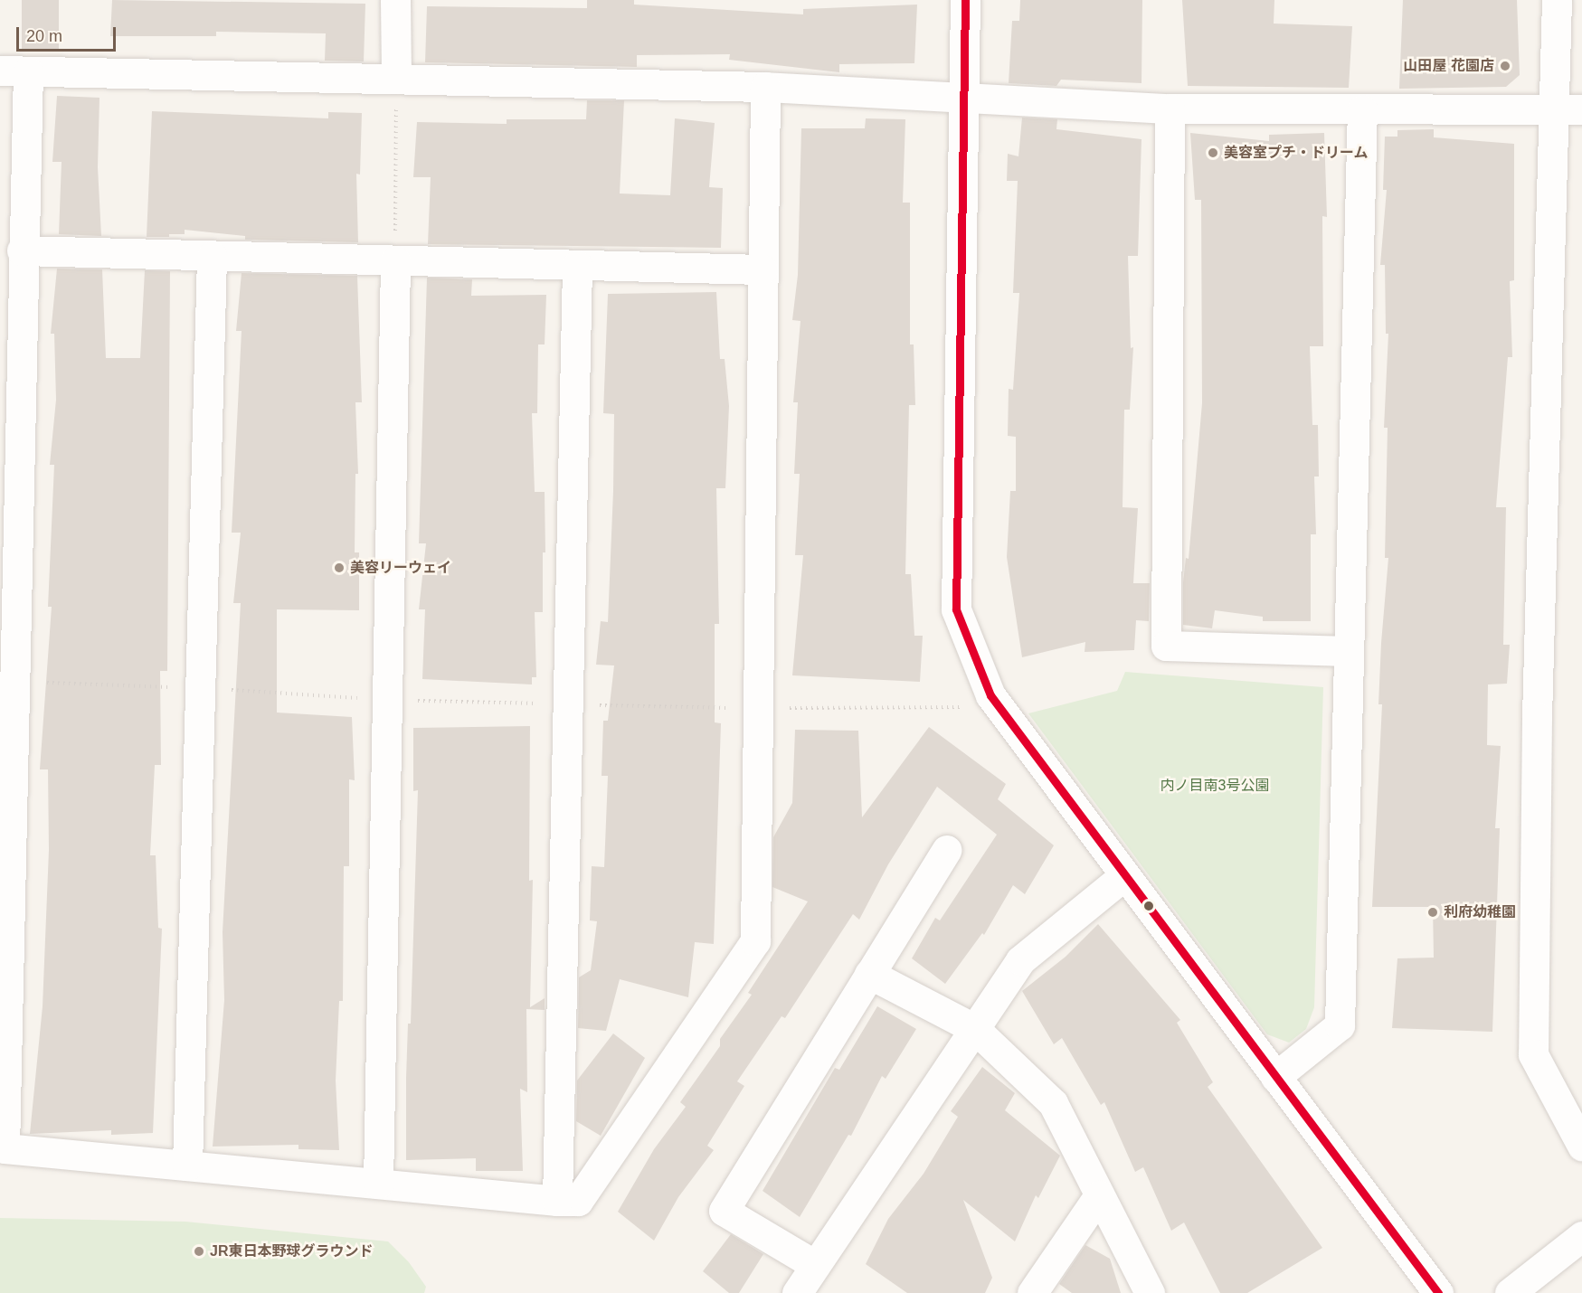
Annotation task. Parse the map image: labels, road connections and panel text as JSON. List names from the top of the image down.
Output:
{
  "parks": ["内ノ目南3号公園"],
  "places": [
    "山田屋 花園店",
    "美容室プチ・ドリーム",
    "美容リーウェイ",
    "利府幼稚園",
    "JR東日本野球グラウンド"
  ],
  "scale_bar": "20 m"
}
